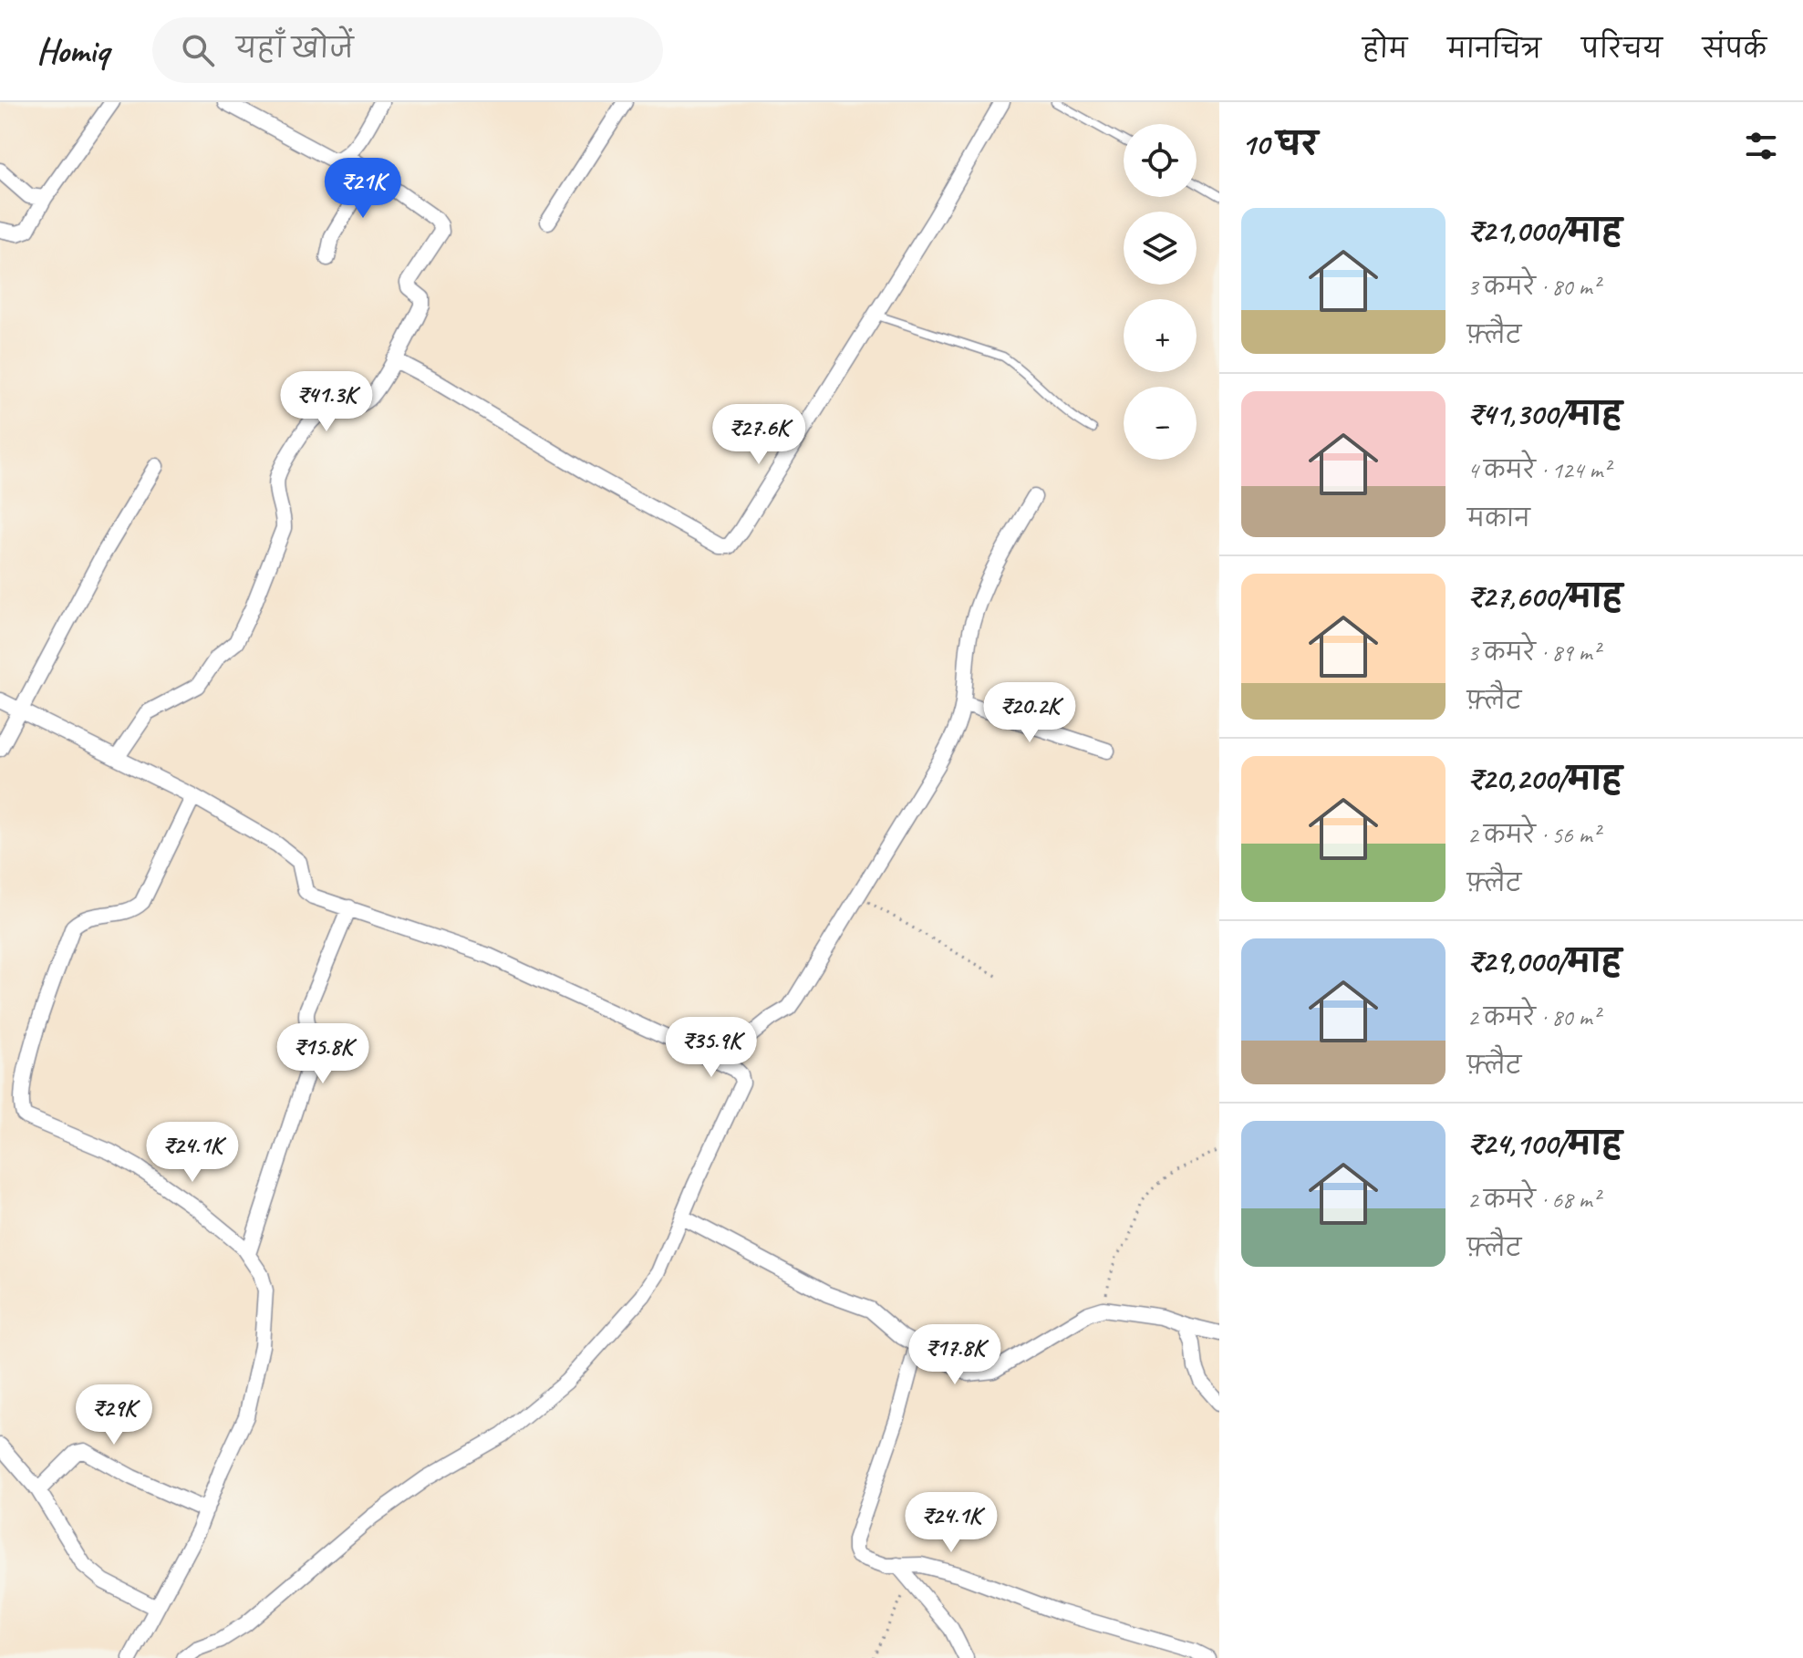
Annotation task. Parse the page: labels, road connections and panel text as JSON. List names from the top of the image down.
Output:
{
  "page": {
    "header": "Homiq",
    "search": "यहाँ खोजें",
    "nav": [
      "होम",
      "मानचित्र",
      "परिचय",
      "संपर्क"
    ],
    "heading": "10 घर",
    "map_buttons": ["+", "−"],
    "price": [
      "₹21K",
      "₹41.3K",
      "₹27.6K",
      "₹20.2K",
      "₹35.9K",
      "₹15.8K",
      "₹24.1K",
      "₹17.8K",
      "₹29K",
      "₹24.1K"
    ],
    "list": [
      {
        "name": "₹21,000/माह",
        "note": "3 कमरे · 80 m² · फ़्लैट"
      },
      {
        "name": "₹41,300/माह",
        "note": "4 कमरे · 124 m² · मकान"
      },
      {
        "name": "₹27,600/माह",
        "note": "3 कमरे · 89 m² · फ़्लैट"
      },
      {
        "name": "₹20,200/माह",
        "note": "2 कमरे · 56 m² · फ़्लैट"
      },
      {
        "name": "₹29,000/माह",
        "note": "2 कमरे · 80 m² · फ़्लैट"
      },
      {
        "name": "₹24,100/माह",
        "note": "2 कमरे · 68 m² · फ़्लैट"
      }
    ]
  }
}
